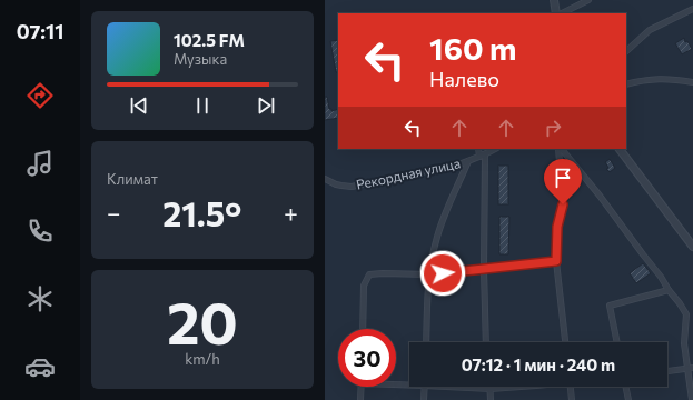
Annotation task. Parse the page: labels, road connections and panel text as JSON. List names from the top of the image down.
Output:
{
  "streets": {
    "street": ["Рекордная улица"]
  },
  "page": {
    "tabs": "07:11",
    "turn": ["160 m", "Налево"],
    "song": ["102.5 FM", "Музыка"],
    "tile": [
      "Климат",
      ["20", "km/h"]
    ],
    "heat": ["−", "21.5°", "+"],
    "limit": "30",
    "trip": "07:12 · 1 мин · 240 m"
  }
}
